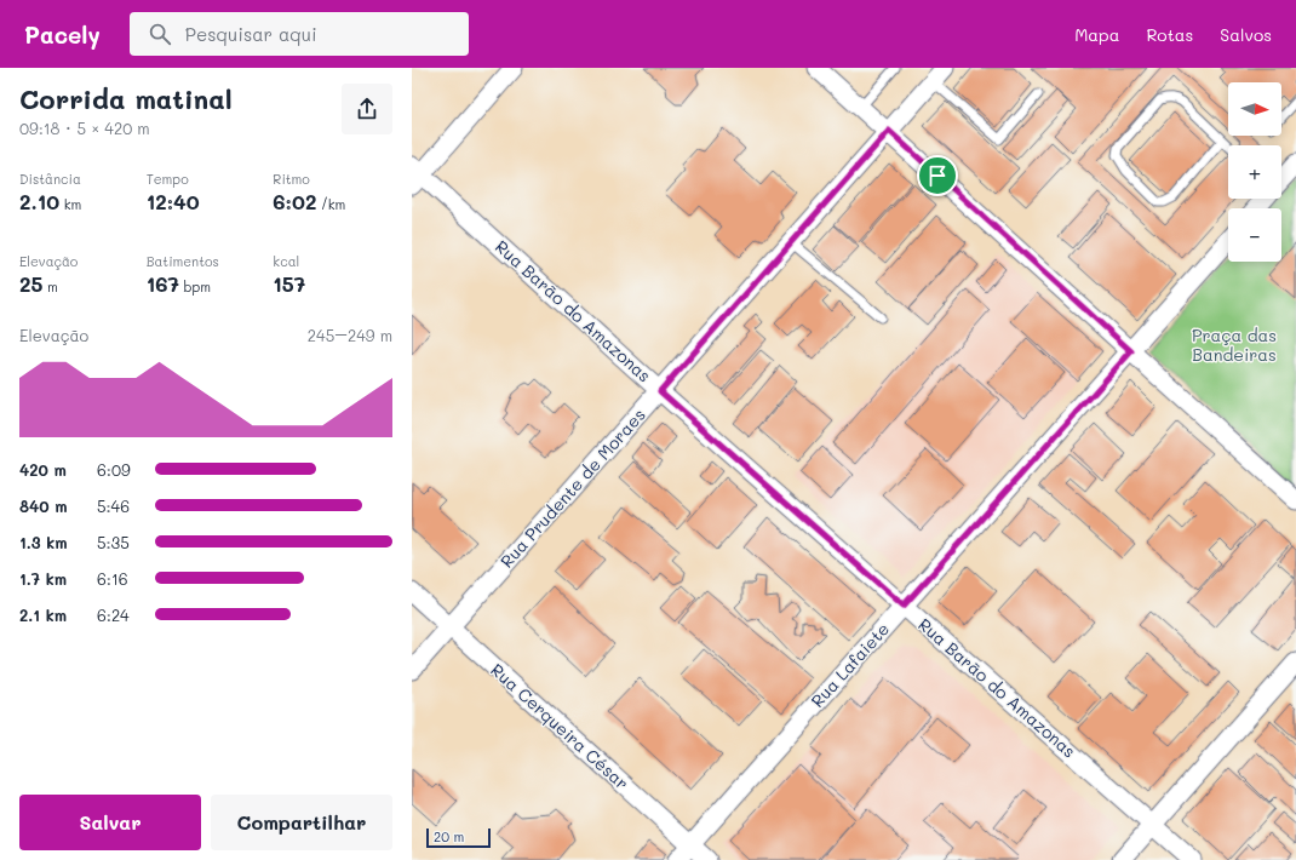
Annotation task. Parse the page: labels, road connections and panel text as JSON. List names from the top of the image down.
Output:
{
  "streets": {
    "street": [
      "Rua Barão do Amazonas",
      "Rua Prudente de Moraes",
      "Rua Lafaiete",
      "Rua Cerqueira César"
    ]
  },
  "crossings": [
    ["Rua Barão do Amazonas", "Rua Prudente de Moraes"],
    ["Rua Barão do Amazonas", "Rua Lafaiete"],
    ["Rua Prudente de Moraes", "Rua Cerqueira César"],
    ["Rua Lafaiete", "Rua Cerqueira César"]
  ],
  "parks": ["Praça das Bandeiras"],
  "scale_bar": "20 m",
  "north": "right",
  "page": {
    "header": "Pacely",
    "search": "Pesquisar aqui",
    "nav": ["Mapa", "Rotas", "Salvos"],
    "heading": ["Corrida matinal", "09:18 · 5 × 420 m"],
    "map_buttons": ["+", "−"],
    "stats": [
      ["Distância", "2.10 km"],
      ["Tempo", "12:40"],
      ["Ritmo", "6:02 /km"],
      ["Elevação", "25 m"],
      ["Batimentos", "167 bpm"],
      ["kcal", "157"]
    ],
    "chart": ["Elevação", "245–249 m"],
    "list": [
      {
        "name": "420 m",
        "note": "6:09"
      },
      {
        "name": "840 m",
        "note": "5:46"
      },
      {
        "name": "1.3 km",
        "note": "5:35"
      },
      {
        "name": "1.7 km",
        "note": "6:16"
      },
      {
        "name": "2.1 km",
        "note": "6:24"
      }
    ],
    "buttons": ["Salvar", "Compartilhar"],
    "scale": "20 m"
  }
}
